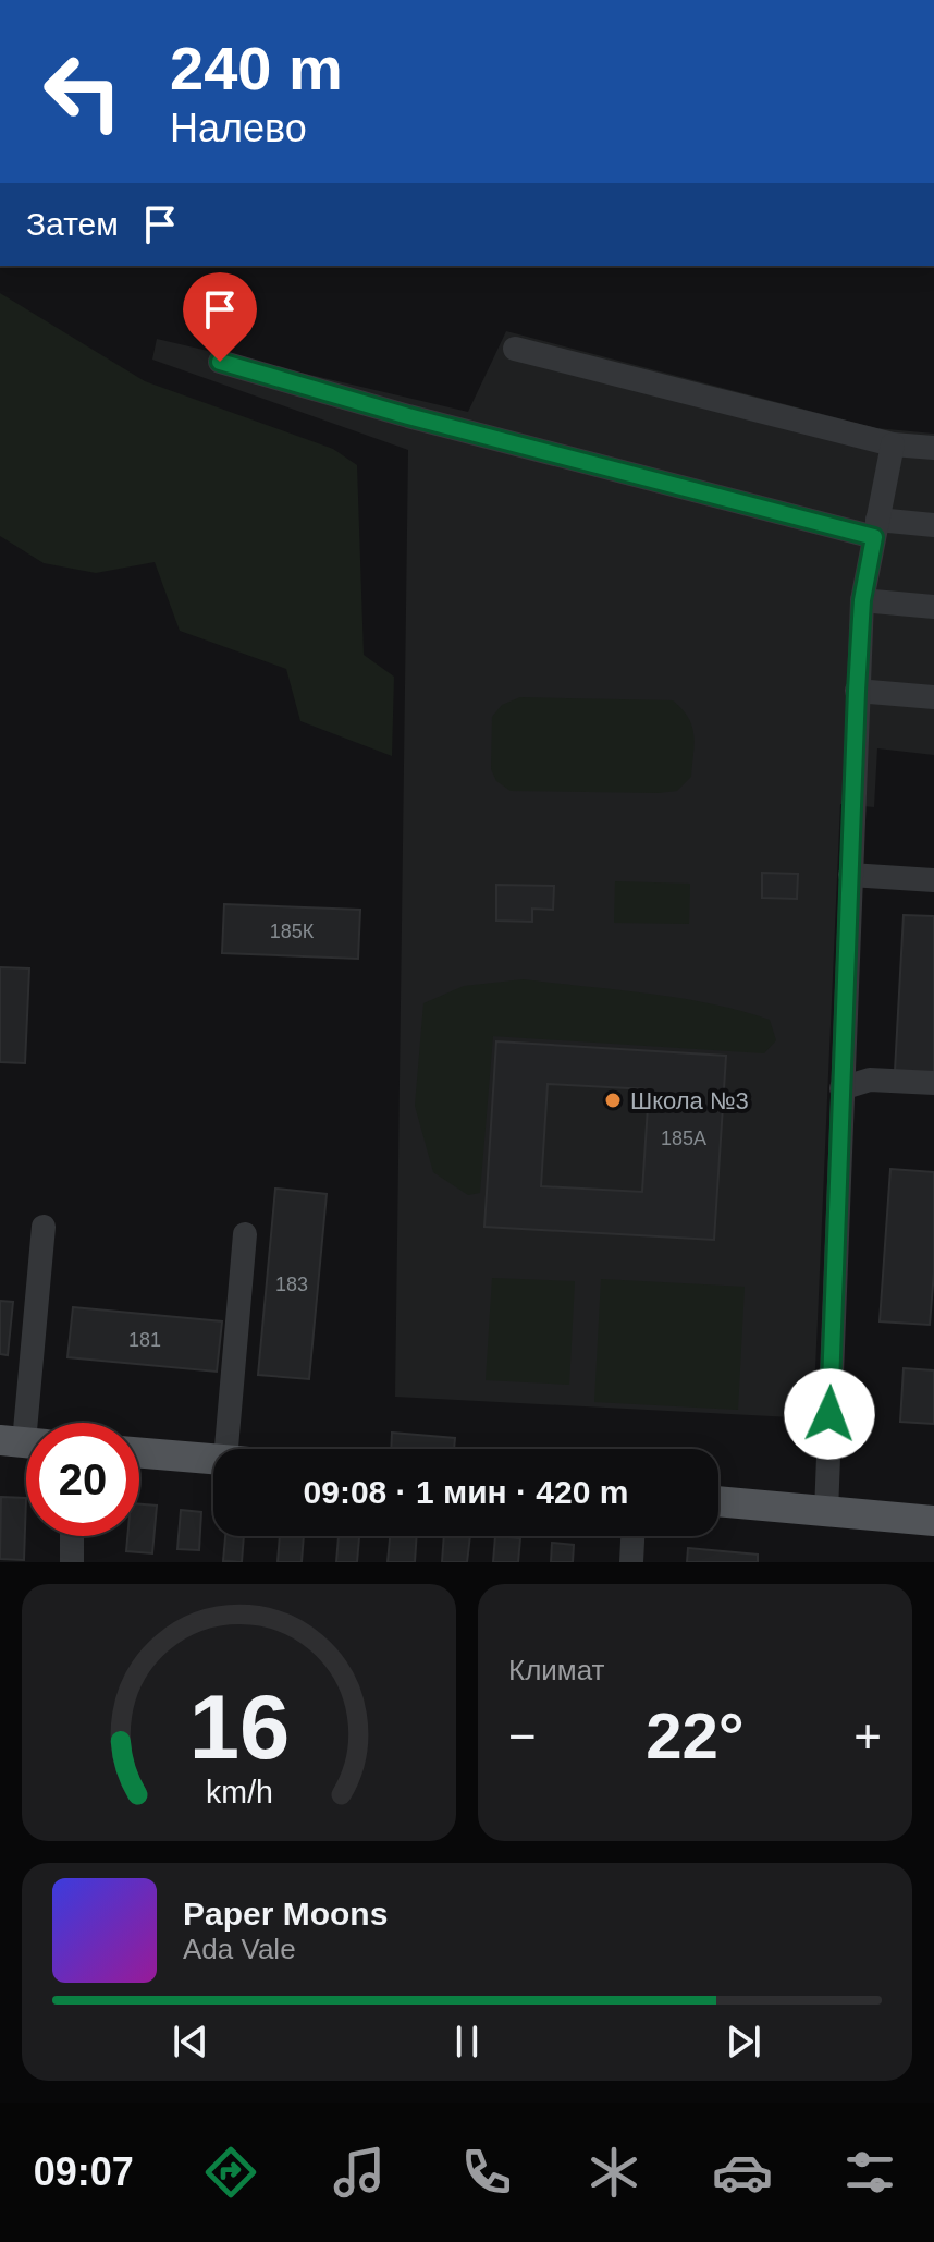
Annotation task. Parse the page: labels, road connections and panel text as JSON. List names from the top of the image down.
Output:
{
  "places": ["Школа №3"],
  "house_numbers": [
    "185К",
    "185А",
    "183",
    "181"
  ],
  "page": {
    "turn": ["240 m", "Налево"],
    "then": "Затем",
    "limit": "20",
    "trip": "09:08 · 1 мин · 420 m",
    "tile": "Климат",
    "heat": ["−", "22°", "+"],
    "song": ["Paper Moons", "Ada Vale"],
    "tabs": "09:07",
    "gauge": ["16", "km/h"]
  }
}
